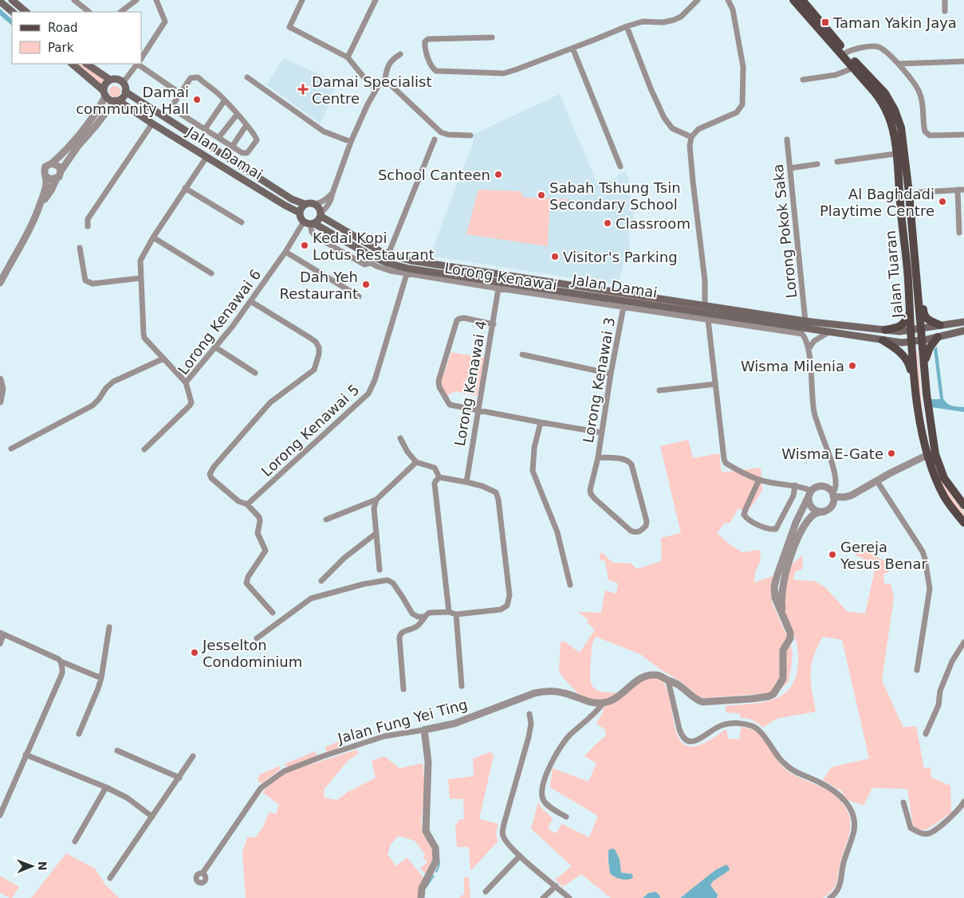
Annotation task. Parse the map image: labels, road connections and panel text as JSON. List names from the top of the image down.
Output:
{
  "streets": {
    "main road": ["Jalan Damai", "Jalan Tuaran"],
    "street": [
      "Lorong Pokok Saka",
      "Lorong Kenawai",
      "Lorong Kenawai 6",
      "Lorong Kenawai 3",
      "Lorong Kenawai 4",
      "Lorong Kenawai 5",
      "Jalan Fung Yei Ting"
    ]
  },
  "crossings": [
    ["Jalan Damai", "Lorong Pokok Saka"],
    ["Jalan Damai", "Jalan Tuaran"],
    ["Jalan Damai", "Lorong Kenawai"],
    ["Jalan Damai", "Lorong Kenawai 6"],
    ["Lorong Kenawai", "Lorong Kenawai 6"],
    ["Lorong Kenawai", "Lorong Kenawai 3"],
    ["Lorong Kenawai", "Lorong Kenawai 4"],
    ["Lorong Kenawai", "Lorong Kenawai 5"]
  ],
  "places": {
    "transit": ["Taman Yakin Jaya"],
    "health": ["Damai Specialist Centre"],
    "other": [
      "Damai community Hall",
      "School Canteen",
      "Sabah Tshung Tsin Secondary School",
      "Al Baghdadi Playtime Centre",
      "Classroom",
      "Kedai Kopi Lotus Restaurant",
      "Visitor's Parking",
      "Dah Yeh Restaurant",
      "Wisma Milenia",
      "Wisma E-Gate",
      "Gereja Yesus Benar",
      "Jesselton Condominium"
    ]
  },
  "legend": ["Road", "Park"],
  "north": "right"
}
